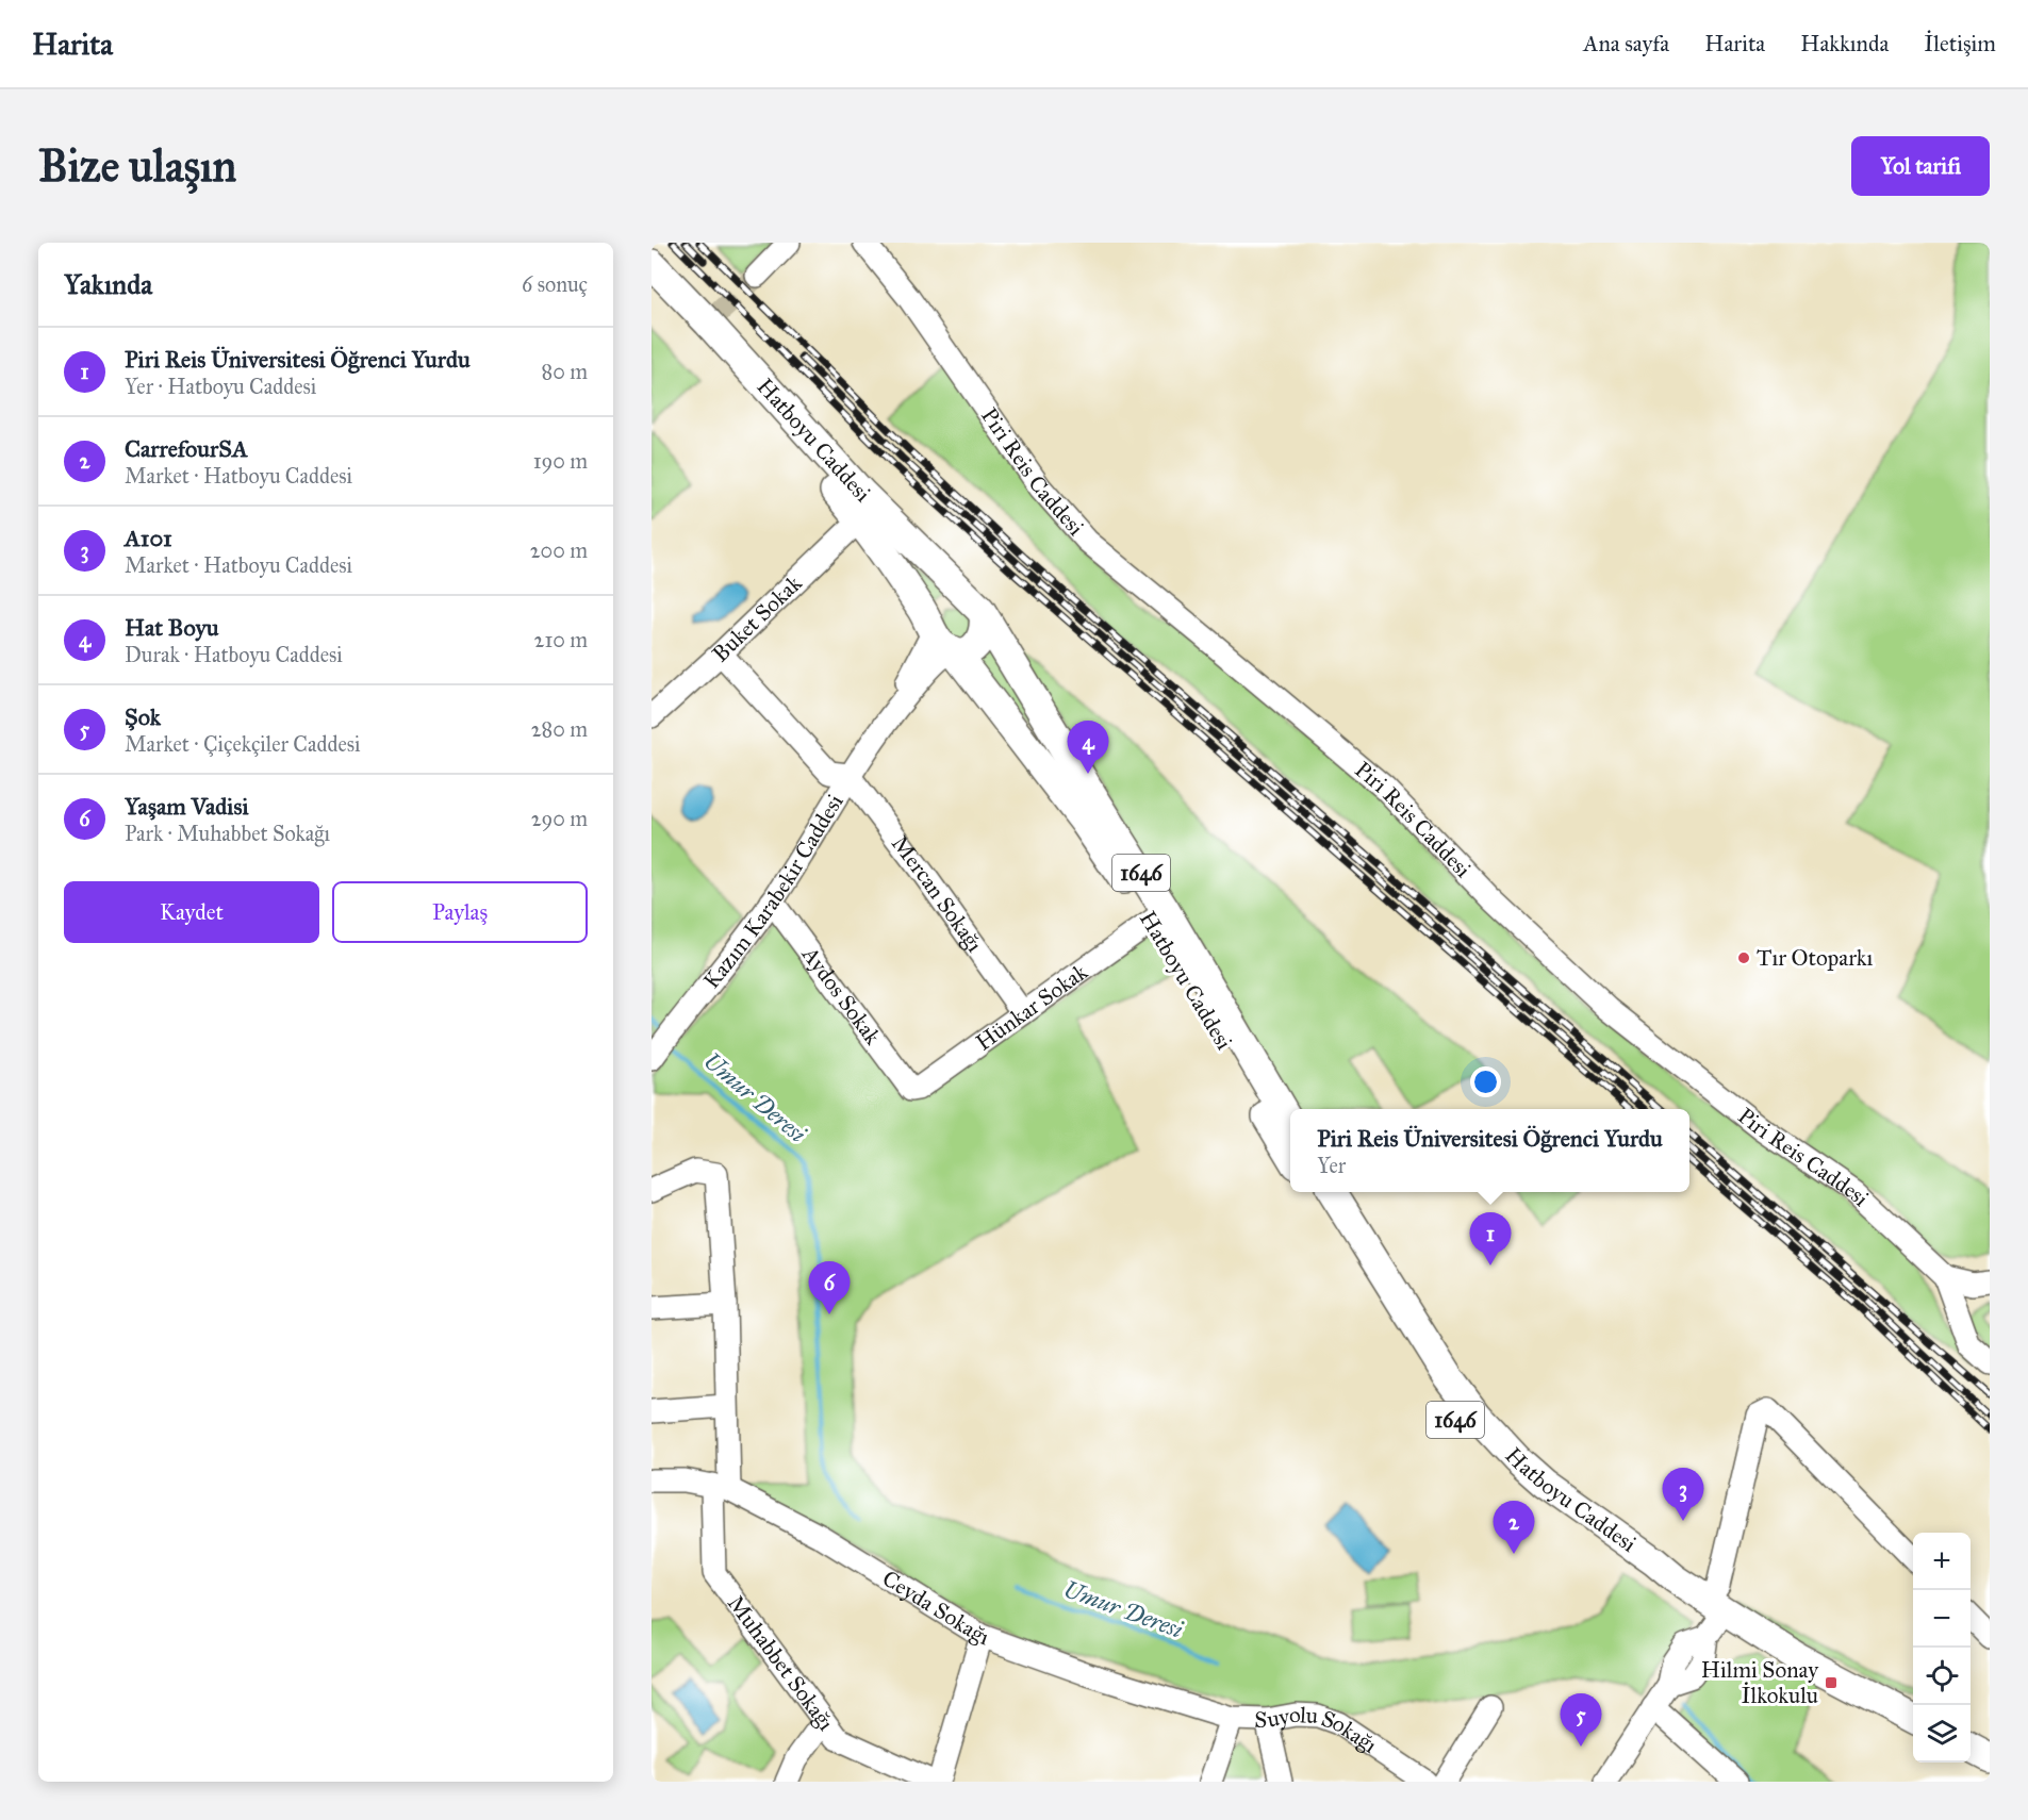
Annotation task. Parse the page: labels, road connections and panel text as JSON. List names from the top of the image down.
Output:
{
  "streets": {
    "main road": ["Hatboyu Caddesi", "1646"],
    "street": [
      "Piri Reis Caddesi",
      "Buket Sokak",
      "Kazım Karabekir Caddesi",
      "Mercan Sokağı",
      "Aydos Sokak",
      "Hünkar Sokak",
      "Ceyda Sokağı",
      "Muhabbet Sokağı",
      "Suyolu Sokağı"
    ]
  },
  "crossings": [
    ["Hatboyu Caddesi", "Buket Sokak"],
    ["Hatboyu Caddesi", "Kazım Karabekir Caddesi"],
    ["Hatboyu Caddesi", "Hünkar Sokak"],
    ["Kazım Karabekir Caddesi", "Mercan Sokağı"],
    ["Kazım Karabekir Caddesi", "Aydos Sokak"],
    ["Mercan Sokağı", "Hünkar Sokak"],
    ["Aydos Sokak", "Hünkar Sokak"],
    ["Ceyda Sokağı", "Muhabbet Sokağı"],
    ["Ceyda Sokağı", "Suyolu Sokağı"]
  ],
  "water": ["Umur Deresi"],
  "places": {
    "other": ["Tır Otoparkı"],
    "transit": ["Hilmi Sonay İlkokulu"]
  },
  "page": {
    "header": "Harita",
    "nav": [
      "Ana sayfa",
      "Harita",
      "Hakkında",
      "İletişim"
    ],
    "buttons": [
      "Yol tarifi",
      ["Kaydet", "Paylaş"]
    ],
    "title": "Bize ulaşın",
    "heading": ["Yakında", "6 sonuç"],
    "list": [
      {
        "mark": "1",
        "name": "Piri Reis Üniversitesi Öğrenci Yurdu",
        "note": "Yer · Hatboyu Caddesi",
        "value": "80 m"
      },
      {
        "mark": "2",
        "name": "CarrefourSA",
        "note": "Market · Hatboyu Caddesi",
        "value": "190 m"
      },
      {
        "mark": "3",
        "name": "A101",
        "note": "Market · Hatboyu Caddesi",
        "value": "200 m"
      },
      {
        "mark": "4",
        "name": "Hat Boyu",
        "note": "Durak · Hatboyu Caddesi",
        "value": "210 m"
      },
      {
        "mark": "5",
        "name": "Şok",
        "note": "Market · Çiçekçiler Caddesi",
        "value": "280 m"
      },
      {
        "mark": "6",
        "name": "Yaşam Vadisi",
        "note": "Park · Muhabbet Sokağı",
        "value": "290 m"
      }
    ],
    "pins": [
      "4",
      "1",
      "6",
      "3",
      "2",
      "5"
    ],
    "popup": ["Piri Reis Üniversitesi Öğrenci Yurdu", "Yer"],
    "map_buttons": ["+", "−"]
  }
}
